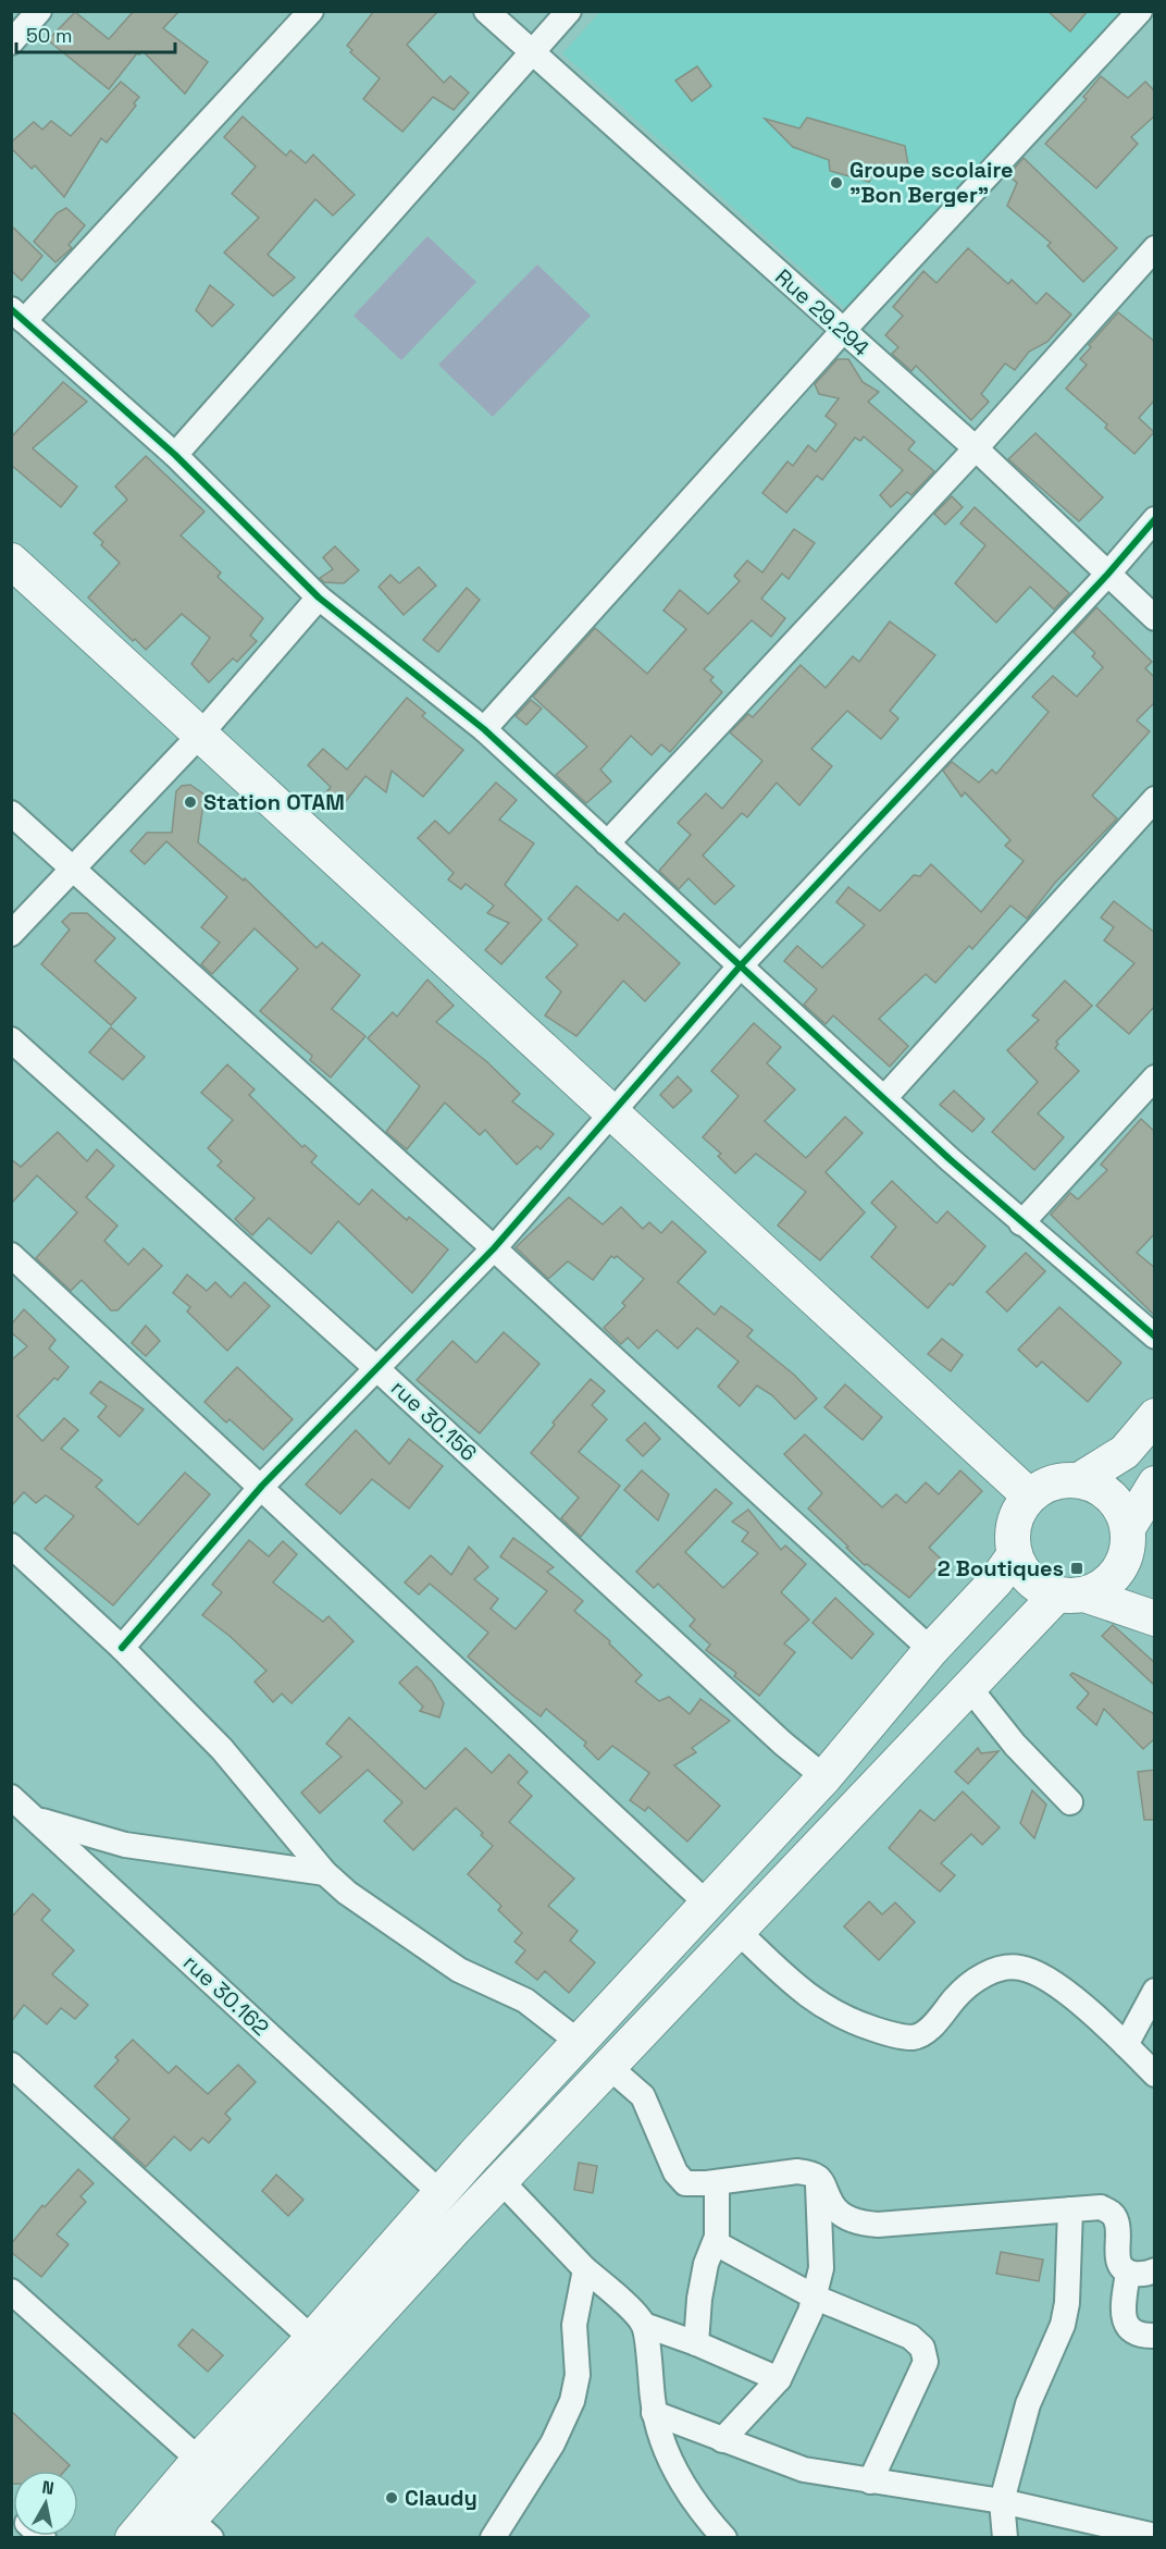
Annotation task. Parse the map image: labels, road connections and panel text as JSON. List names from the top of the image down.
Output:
{
  "streets": {
    "street": ["Rue 29.294", "rue 30.156", "rue 30.162"]
  },
  "places": {
    "other": ["Groupe scolaire \"Bon Berger\"", "Station OTAM", "Claudy"],
    "transit": ["2 Boutiques"]
  },
  "scale_bar": "50 m",
  "north": "top"
}
